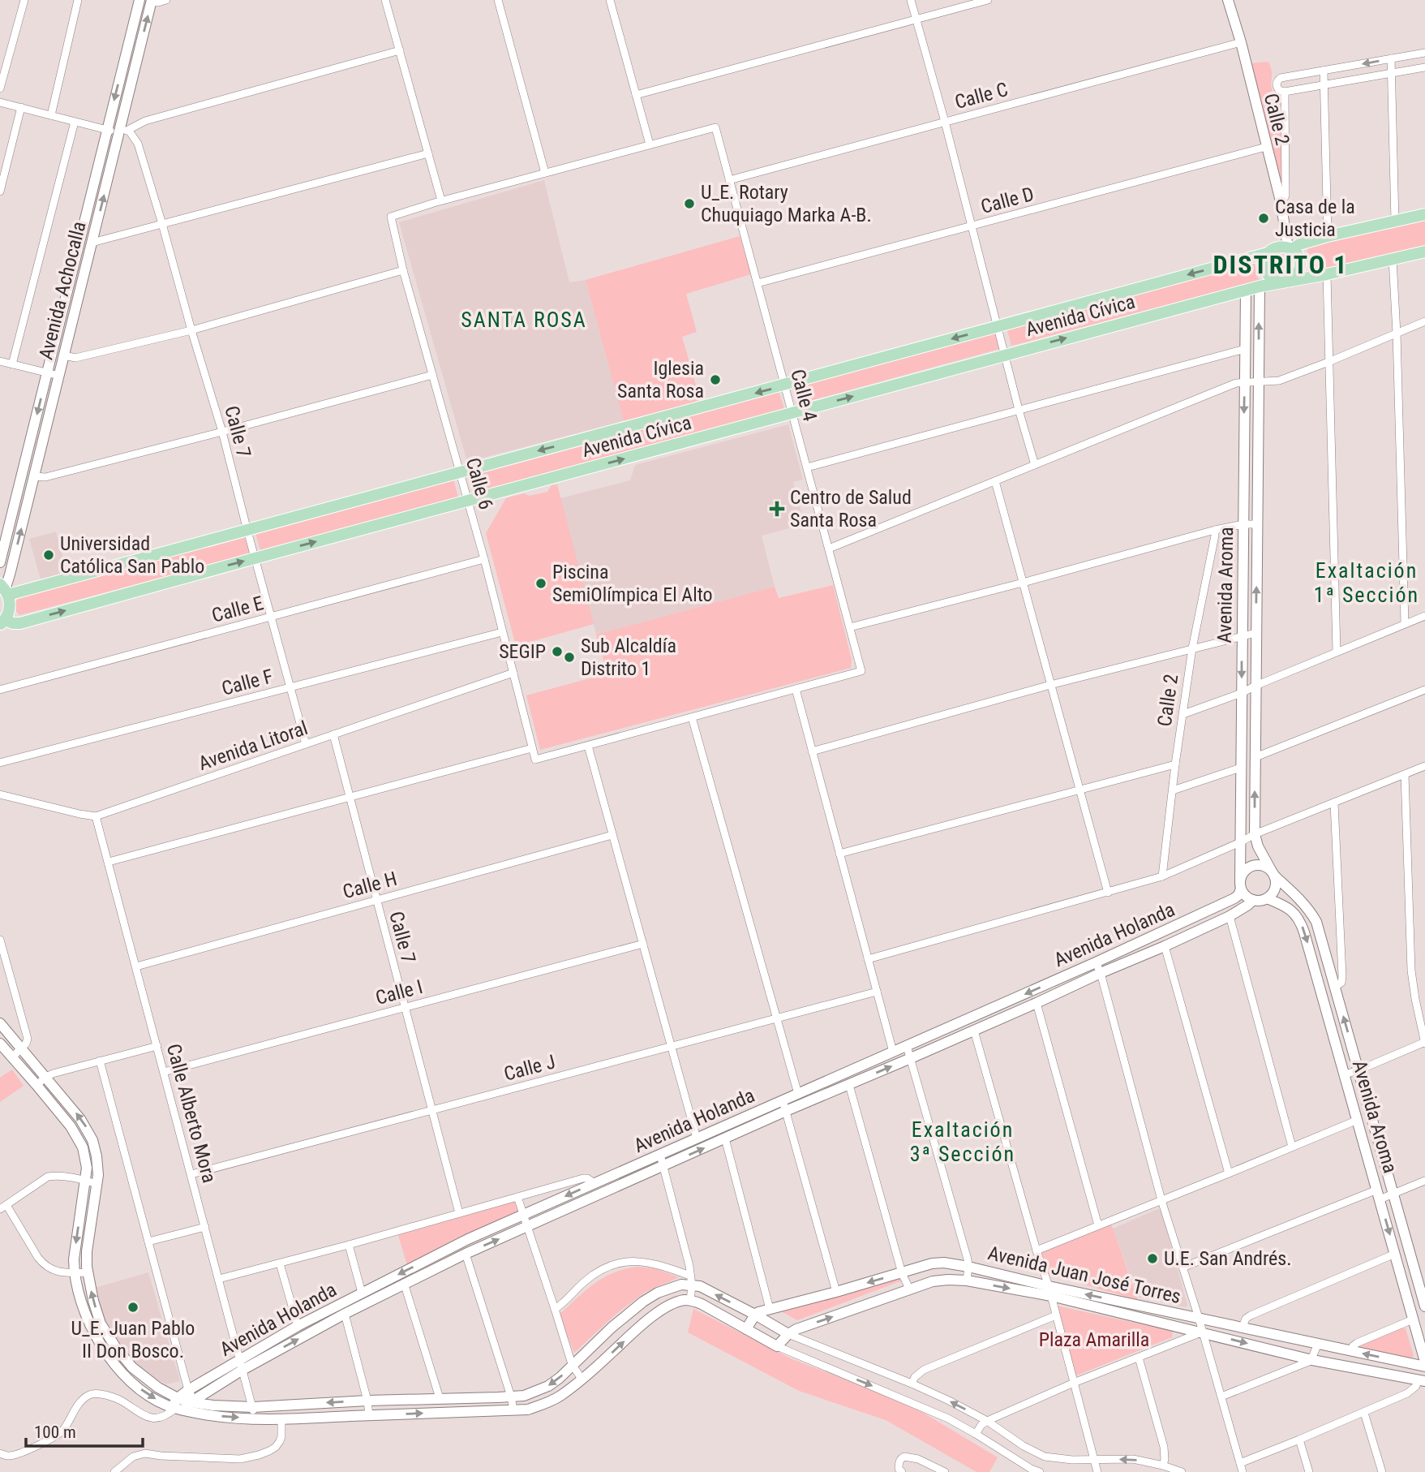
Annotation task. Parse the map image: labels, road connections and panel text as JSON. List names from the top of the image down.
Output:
{
  "streets": {
    "main road": ["Avenida Cívica"],
    "street": [
      "Calle C",
      "Calle 2",
      "Calle D",
      "Avenida Achocalla",
      "Calle 4",
      "Calle 7",
      "Calle 6",
      "Avenida Aroma",
      "Calle E",
      "Calle F",
      "Avenida Litoral",
      "Calle H",
      "Avenida Holanda",
      "Calle I",
      "Calle J",
      "Calle Alberto Mora",
      "Avenida Juan José Torres"
    ]
  },
  "crossings": [
    ["Calle C", "Calle 2"],
    ["Calle C", "Calle 4"],
    ["Calle 2", "Calle D"],
    ["Calle 2", "Avenida Cívica"],
    ["Calle D", "Calle 4"],
    ["Avenida Achocalla", "Avenida Cívica"],
    ["Avenida Achocalla", "Calle 7"],
    ["Avenida Cívica", "Calle 4"],
    ["Avenida Cívica", "Calle 7"],
    ["Avenida Cívica", "Calle 6"],
    ["Avenida Cívica", "Avenida Aroma"],
    ["Calle 7", "Calle E"],
    ["Calle 7", "Calle F"],
    ["Calle 7", "Avenida Litoral"],
    ["Calle 7", "Calle H"],
    ["Calle 7", "Calle I"],
    ["Calle 7", "Calle J"],
    ["Calle 6", "Calle E"],
    ["Calle 6", "Calle F"],
    ["Calle 6", "Avenida Litoral"],
    ["Avenida Aroma", "Avenida Holanda"],
    ["Avenida Litoral", "Calle Alberto Mora"],
    ["Calle H", "Calle Alberto Mora"],
    ["Avenida Holanda", "Calle Alberto Mora"],
    ["Calle I", "Calle Alberto Mora"],
    ["Calle J", "Calle Alberto Mora"]
  ],
  "districts": [
    "DISTRITO 1",
    "SANTA ROSA",
    "Exaltación 1ª Sección",
    "Exaltación 3ª Sección"
  ],
  "parks": ["Plaza Amarilla"],
  "places": {
    "other": [
      "U_E. Rotary Chuquiago Marka A-B.",
      "Casa de la Justicia",
      "Iglesia Santa Rosa",
      "Universidad Católica San Pablo",
      "Piscina SemiOlímpica El Alto",
      "SEGIP",
      "Sub Alcaldía Distrito 1",
      "U.E. San Andrés.",
      "U_E. Juan Pablo II Don Bosco."
    ],
    "health": ["Centro de Salud Santa Rosa"]
  },
  "scale_bar": "100 m"
}
